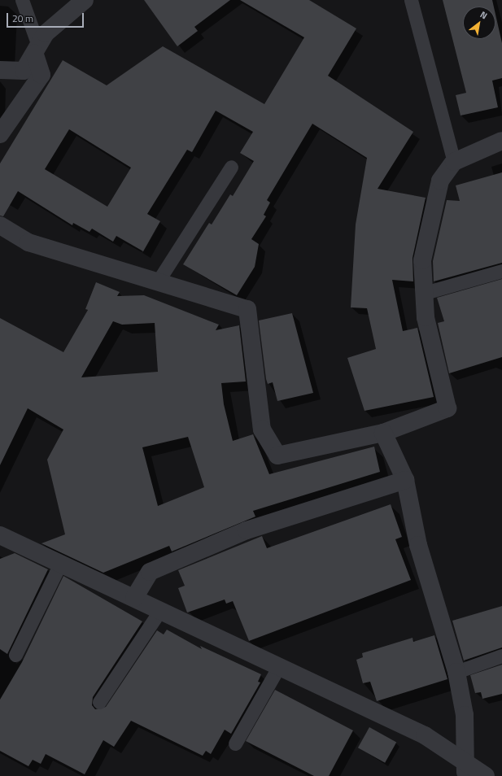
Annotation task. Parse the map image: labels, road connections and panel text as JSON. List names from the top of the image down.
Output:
{
  "scale_bar": "20 m",
  "north": "top right"
}
